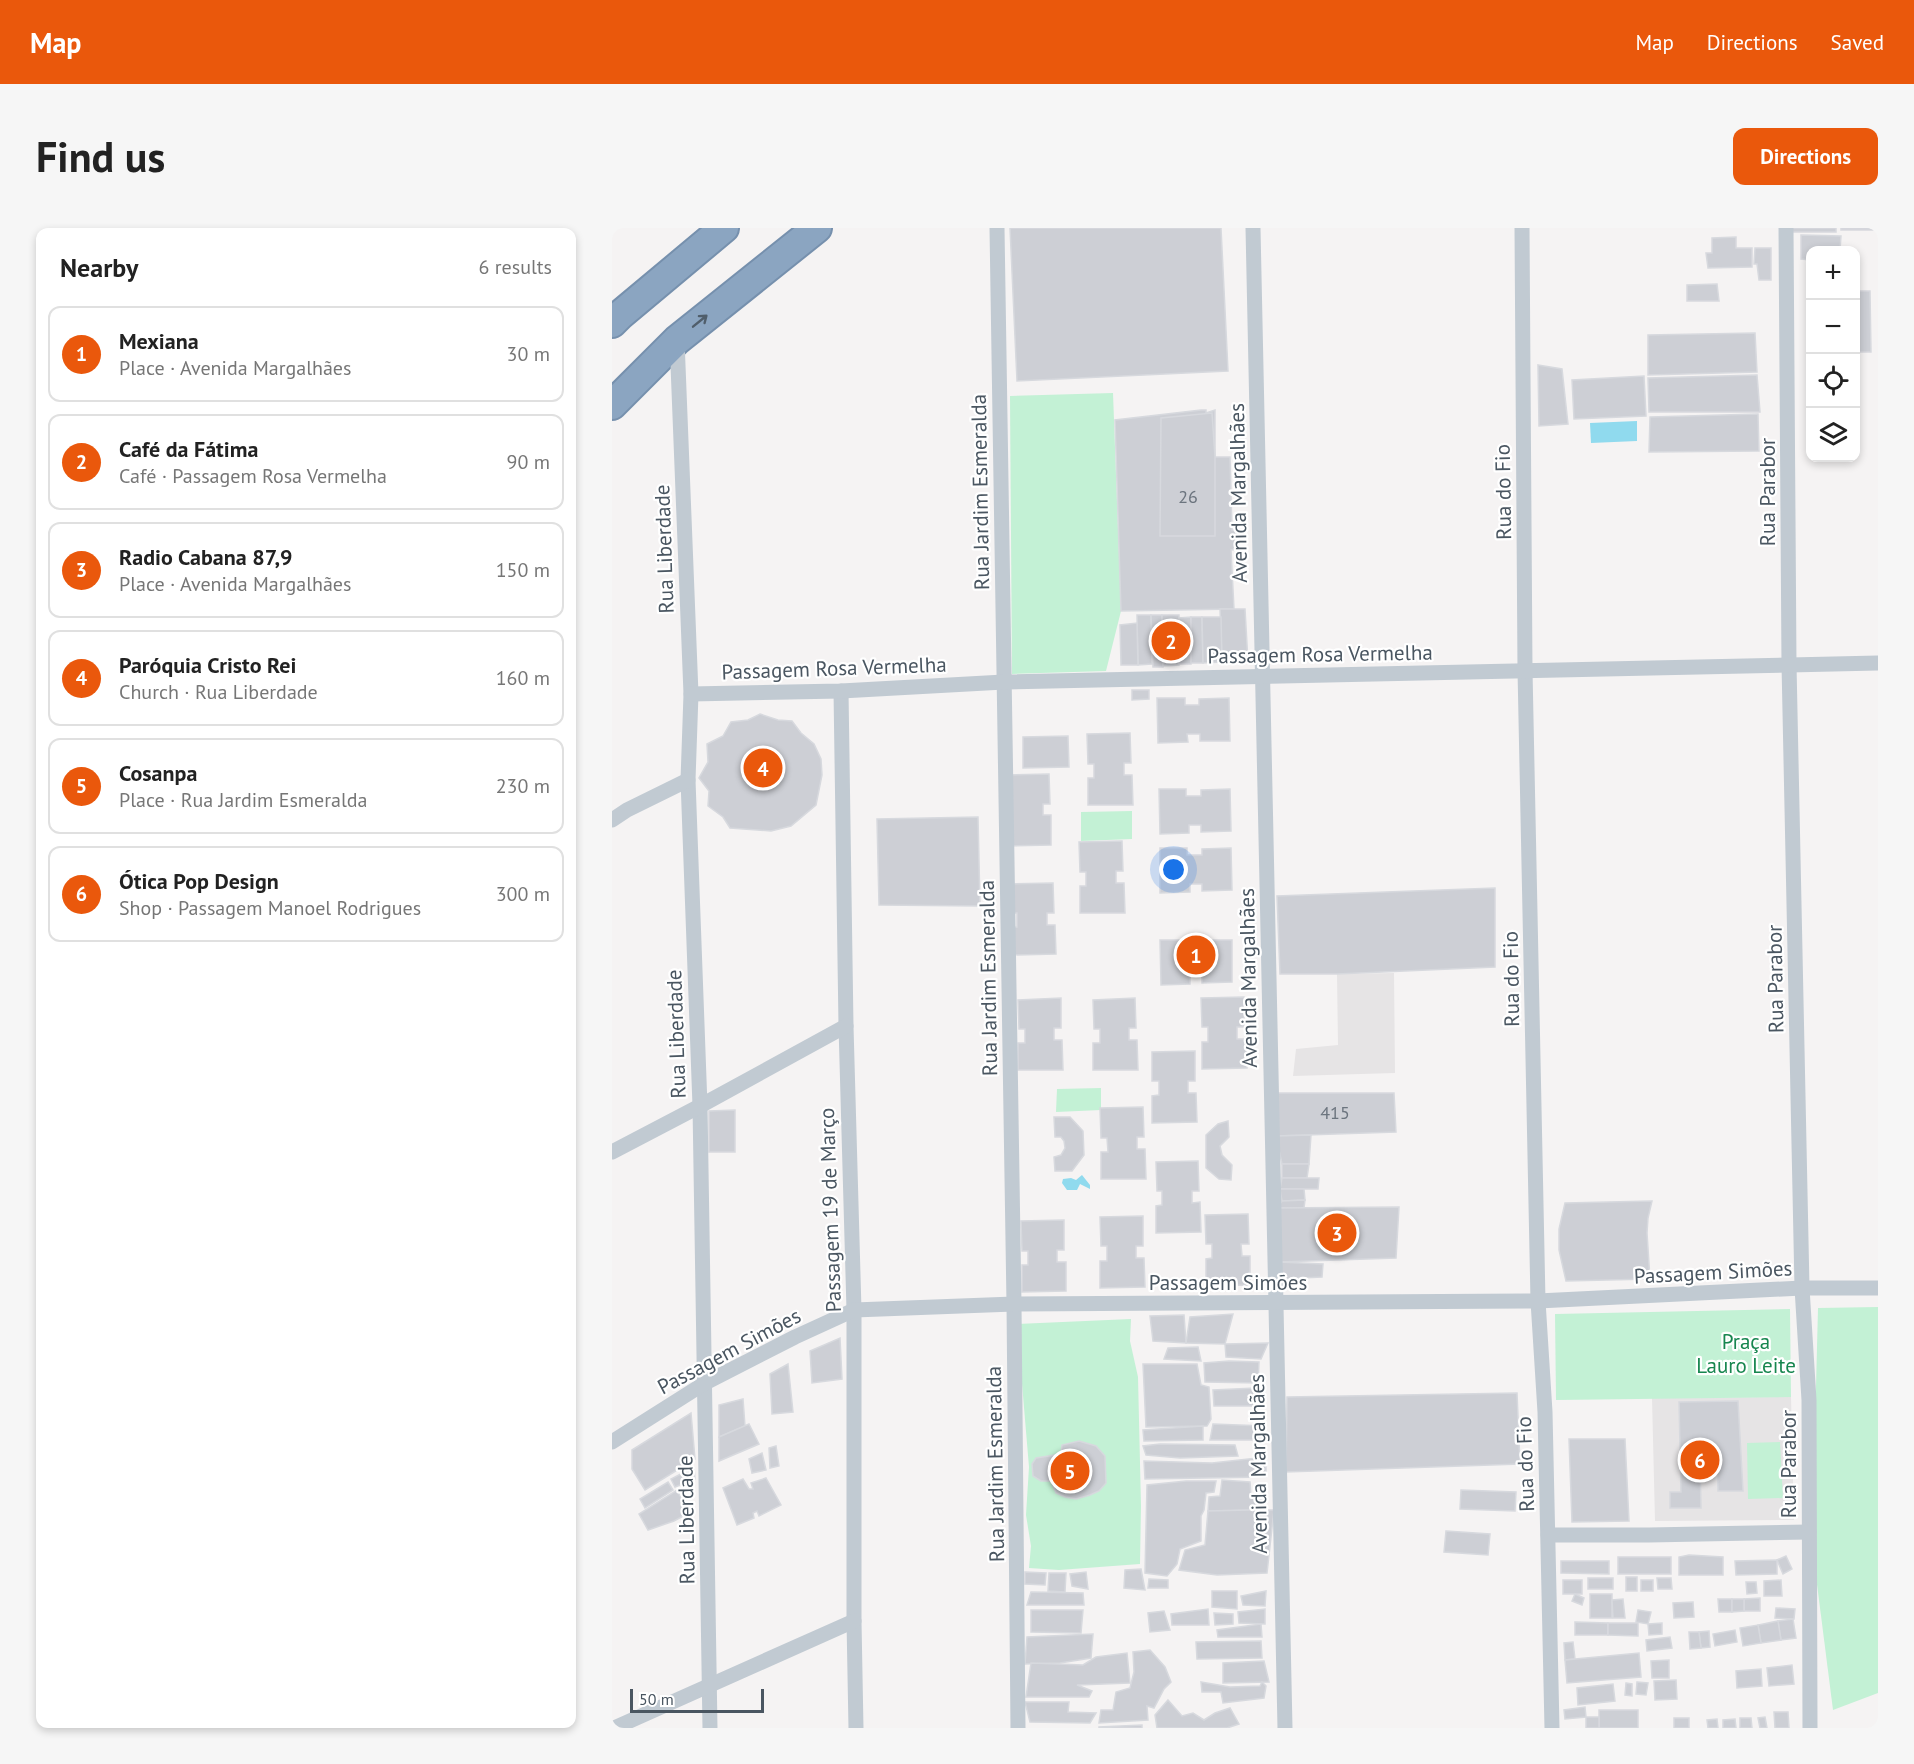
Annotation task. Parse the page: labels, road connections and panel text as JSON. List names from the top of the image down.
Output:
{
  "streets": {
    "street": [
      "Rua Jardim Esmeralda",
      "Rua do Fio",
      "Rua Parabor",
      "Avenida Margalhães",
      "Rua Liberdade",
      "Passagem Rosa Vermelha",
      "Passagem 19 de Março",
      "Passagem Simões"
    ]
  },
  "crossings": [
    ["Rua Jardim Esmeralda", "Passagem Rosa Vermelha"],
    ["Rua Jardim Esmeralda", "Passagem Simões"],
    ["Rua do Fio", "Passagem Rosa Vermelha"],
    ["Rua do Fio", "Passagem Simões"],
    ["Rua Parabor", "Passagem Rosa Vermelha"],
    ["Rua Parabor", "Passagem Simões"],
    ["Avenida Margalhães", "Passagem Rosa Vermelha"],
    ["Avenida Margalhães", "Passagem Simões"],
    ["Rua Liberdade", "Passagem Rosa Vermelha"],
    ["Rua Liberdade", "Passagem Simões"],
    ["Passagem Rosa Vermelha", "Passagem 19 de Março"],
    ["Passagem 19 de Março", "Passagem Simões"]
  ],
  "parks": ["Praça Lauro Leite"],
  "house_numbers": ["26", "415"],
  "scale_bar": "50 m",
  "page": {
    "header": "Map",
    "nav": ["Map", "Directions", "Saved"],
    "buttons": "Directions",
    "title": "Find us",
    "heading": ["Nearby", "6 results"],
    "map_buttons": ["+", "−"],
    "list": [
      {
        "mark": "1",
        "name": "Mexiana",
        "note": "Place · Avenida Margalhães",
        "value": "30 m"
      },
      {
        "mark": "2",
        "name": "Café da Fátima",
        "note": "Café · Passagem Rosa Vermelha",
        "value": "90 m"
      },
      {
        "mark": "3",
        "name": "Radio Cabana 87,9",
        "note": "Place · Avenida Margalhães",
        "value": "150 m"
      },
      {
        "mark": "4",
        "name": "Paróquia Cristo Rei",
        "note": "Church · Rua Liberdade",
        "value": "160 m"
      },
      {
        "mark": "5",
        "name": "Cosanpa",
        "note": "Place · Rua Jardim Esmeralda",
        "value": "230 m"
      },
      {
        "mark": "6",
        "name": "Ótica Pop Design",
        "note": "Shop · Passagem Manoel Rodrigues",
        "value": "300 m"
      }
    ],
    "pins": [
      "2",
      "4",
      "1",
      "3",
      "6",
      "5"
    ],
    "scale": "50 m"
  }
}
